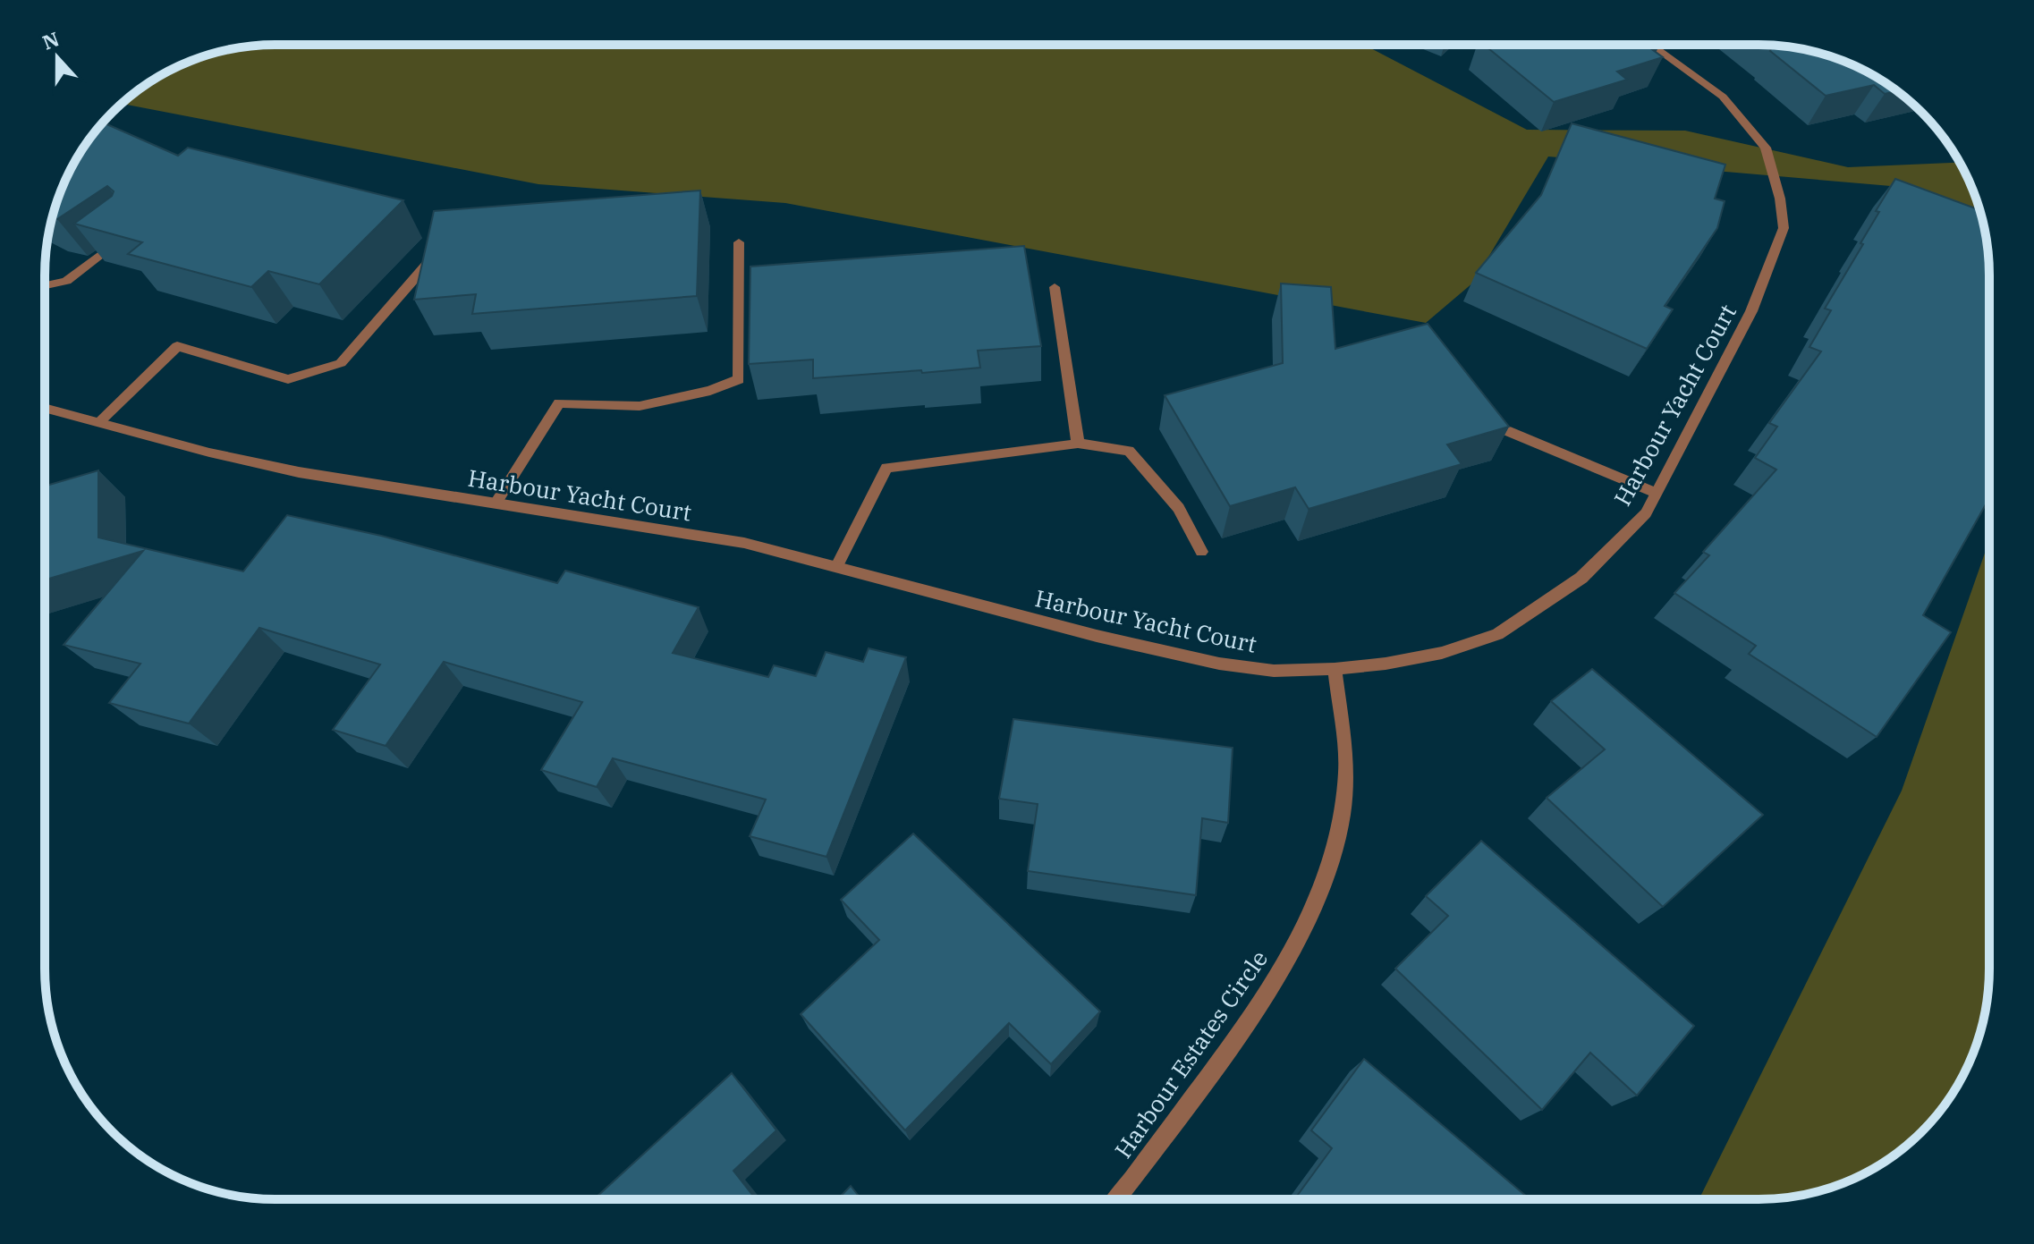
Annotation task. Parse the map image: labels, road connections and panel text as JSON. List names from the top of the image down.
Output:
{
  "streets": {
    "street": ["Harbour Yacht Court", "Harbour Estates Circle"]
  },
  "crossings": [
    ["Harbour Yacht Court", "Harbour Estates Circle"]
  ],
  "north": "top"
}
